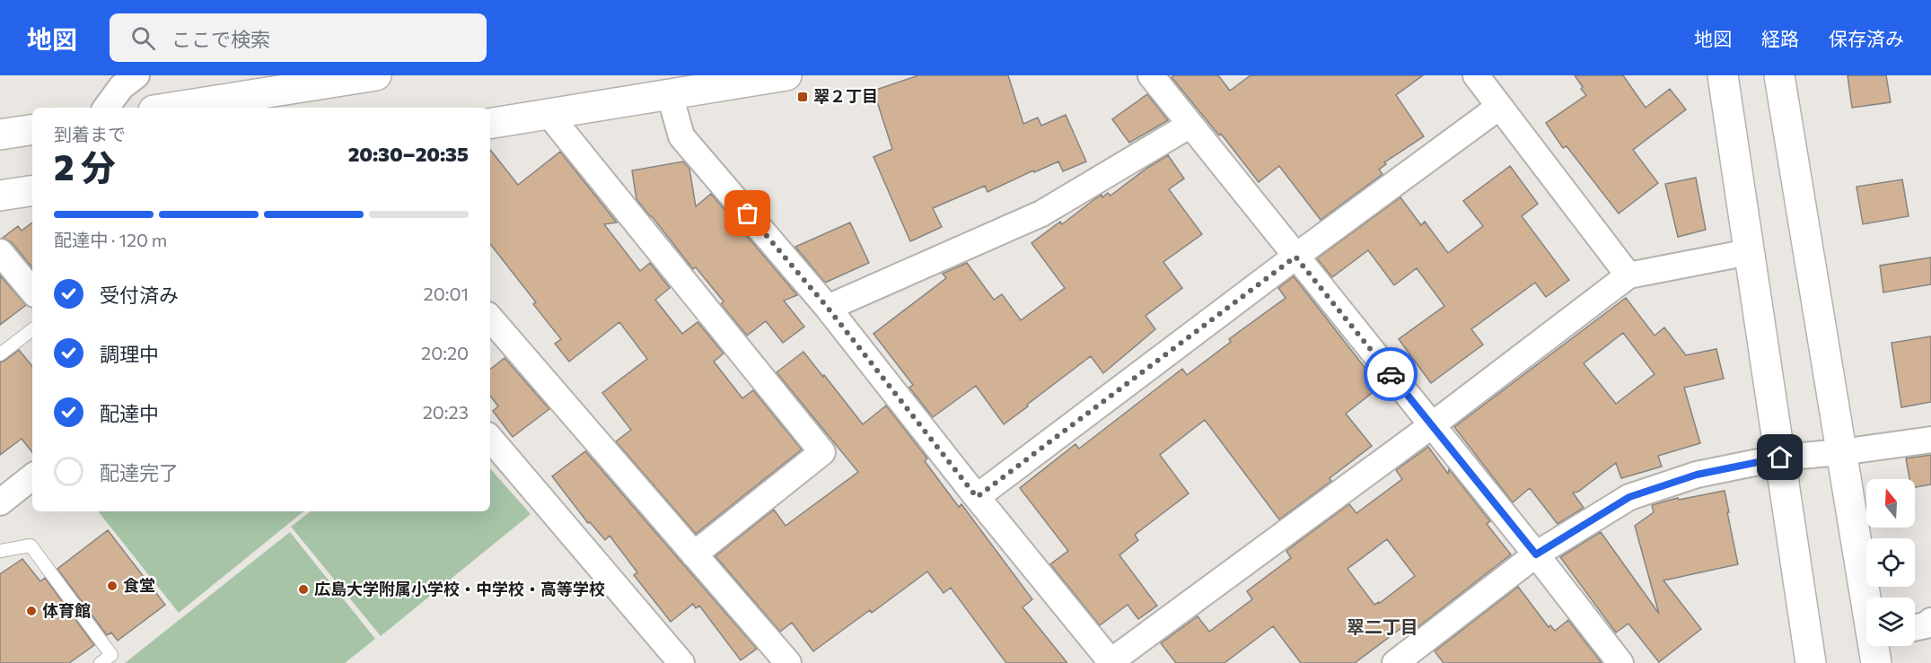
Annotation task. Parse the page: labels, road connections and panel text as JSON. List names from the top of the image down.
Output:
{
  "districts": ["翠二丁目"],
  "places": {
    "transit": ["翠２丁目"],
    "other": ["食堂", "広島大学附属小学校・中学校・高等学校", "体育館"]
  },
  "north": "top",
  "page": {
    "header": "地図",
    "search": "ここで検索",
    "nav": ["地図", "経路", "保存済み"],
    "heading": ["2 分", "到着まで", "20:30–20:35"],
    "bar": "配達中 · 120 m",
    "list": [
      ["受付済み", "20:01"],
      ["調理中", "20:20"],
      ["配達中", "20:23"],
      "配達完了"
    ]
  }
}
